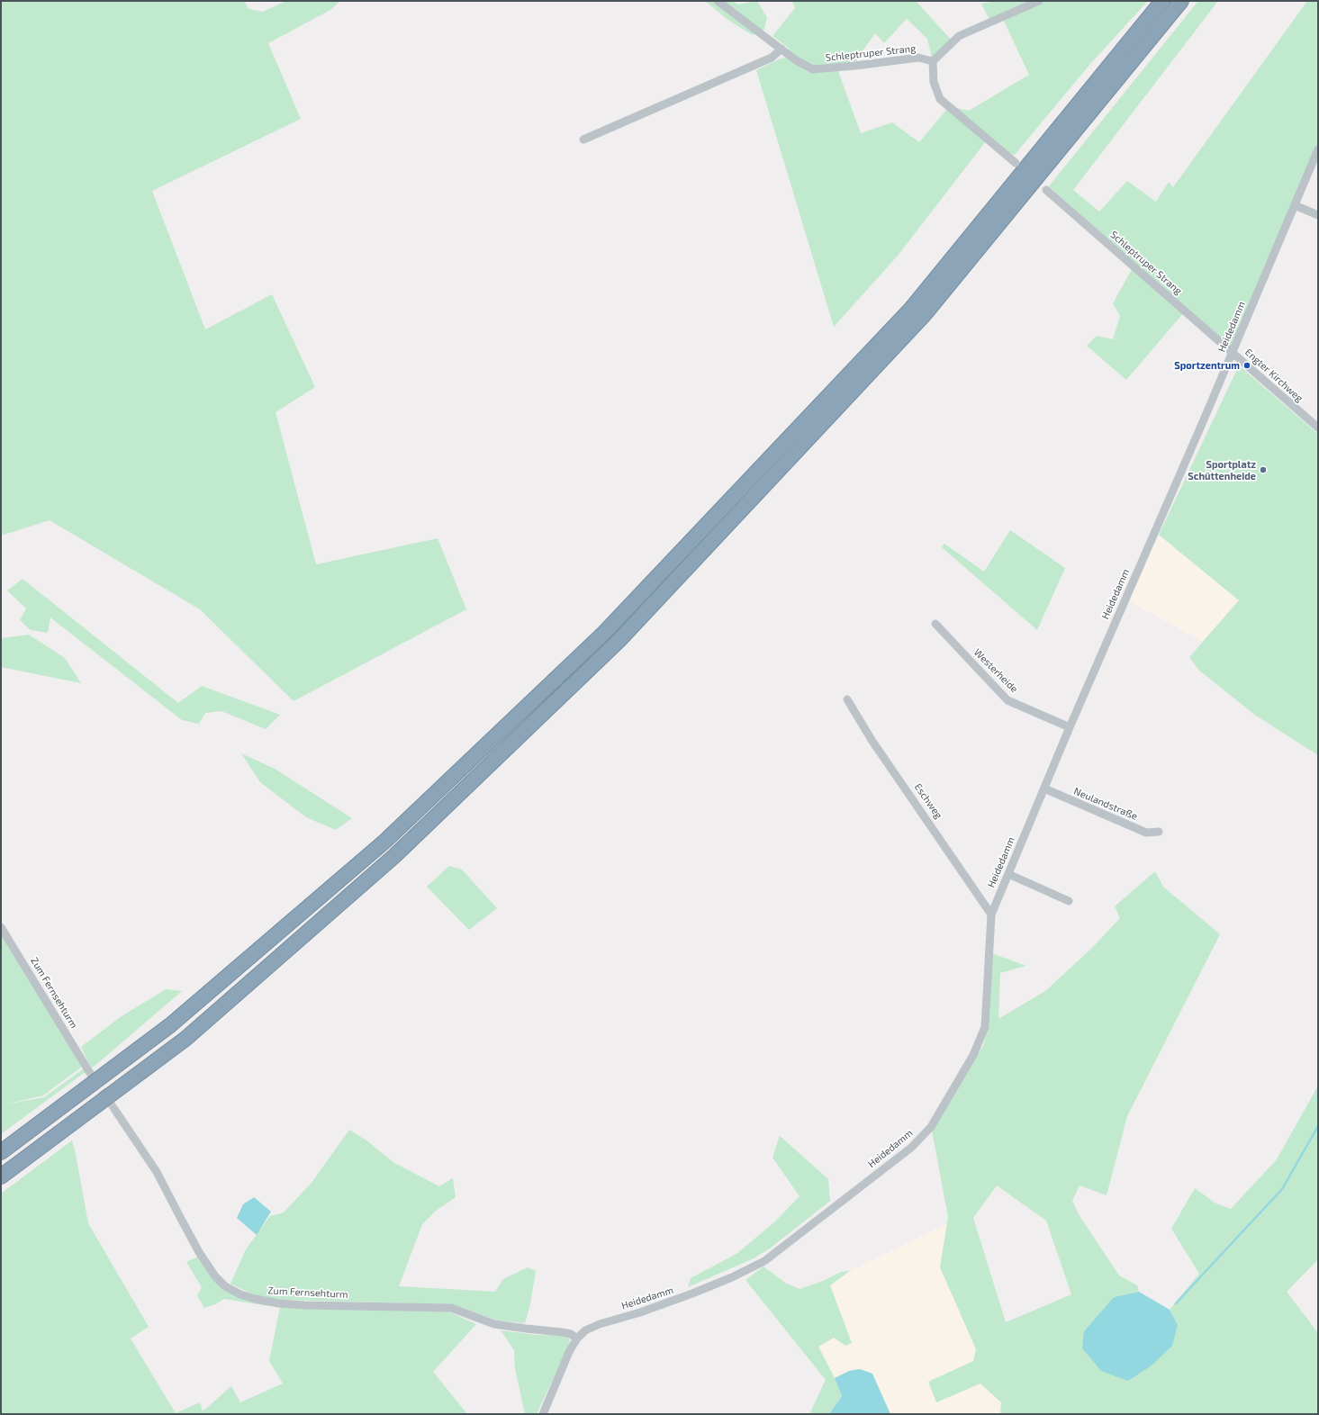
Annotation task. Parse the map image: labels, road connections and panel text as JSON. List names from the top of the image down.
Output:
{
  "streets": {
    "street": [
      "Schleptruper Strang",
      "Heidedamm",
      "Engter Kirchweg",
      "Westerheide",
      "Eschweg",
      "Neulandstraße",
      "Zum Fernsehturm"
    ]
  },
  "crossings": [
    ["Schleptruper Strang", "Heidedamm"],
    ["Schleptruper Strang", "Engter Kirchweg"],
    ["Heidedamm", "Engter Kirchweg"],
    ["Heidedamm", "Westerheide"],
    ["Heidedamm", "Eschweg"],
    ["Heidedamm", "Neulandstraße"],
    ["Heidedamm", "Zum Fernsehturm"]
  ],
  "places": ["Sportzentrum", "Sportplatz Schüttenheide"]
}
